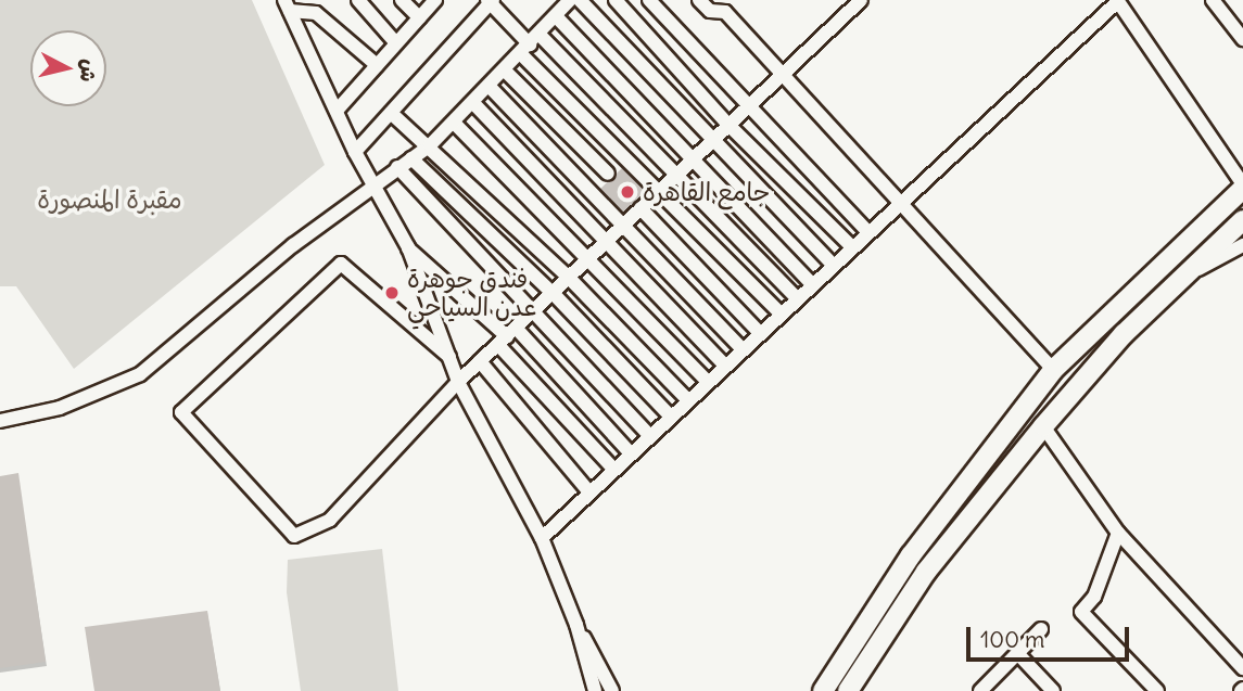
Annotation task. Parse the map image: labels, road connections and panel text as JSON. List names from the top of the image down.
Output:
{
  "parks": ["مقبرة المنصورة"],
  "places": ["جامع القاهرة", "فندق جوهرة عدن السياحي"],
  "scale_bar": "100 m",
  "north": "right"
}
